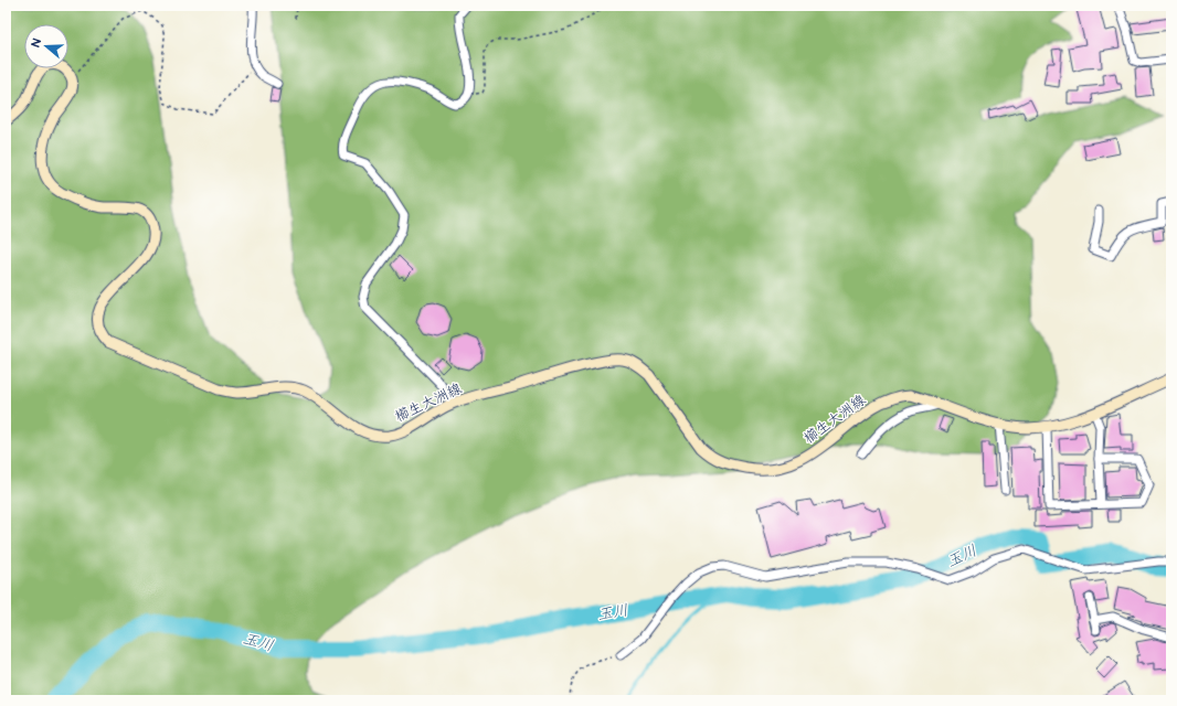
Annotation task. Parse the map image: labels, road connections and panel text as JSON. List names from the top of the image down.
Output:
{
  "streets": {
    "main road": ["櫛生大洲線"]
  },
  "water": ["玉川"],
  "north": "left"
}
